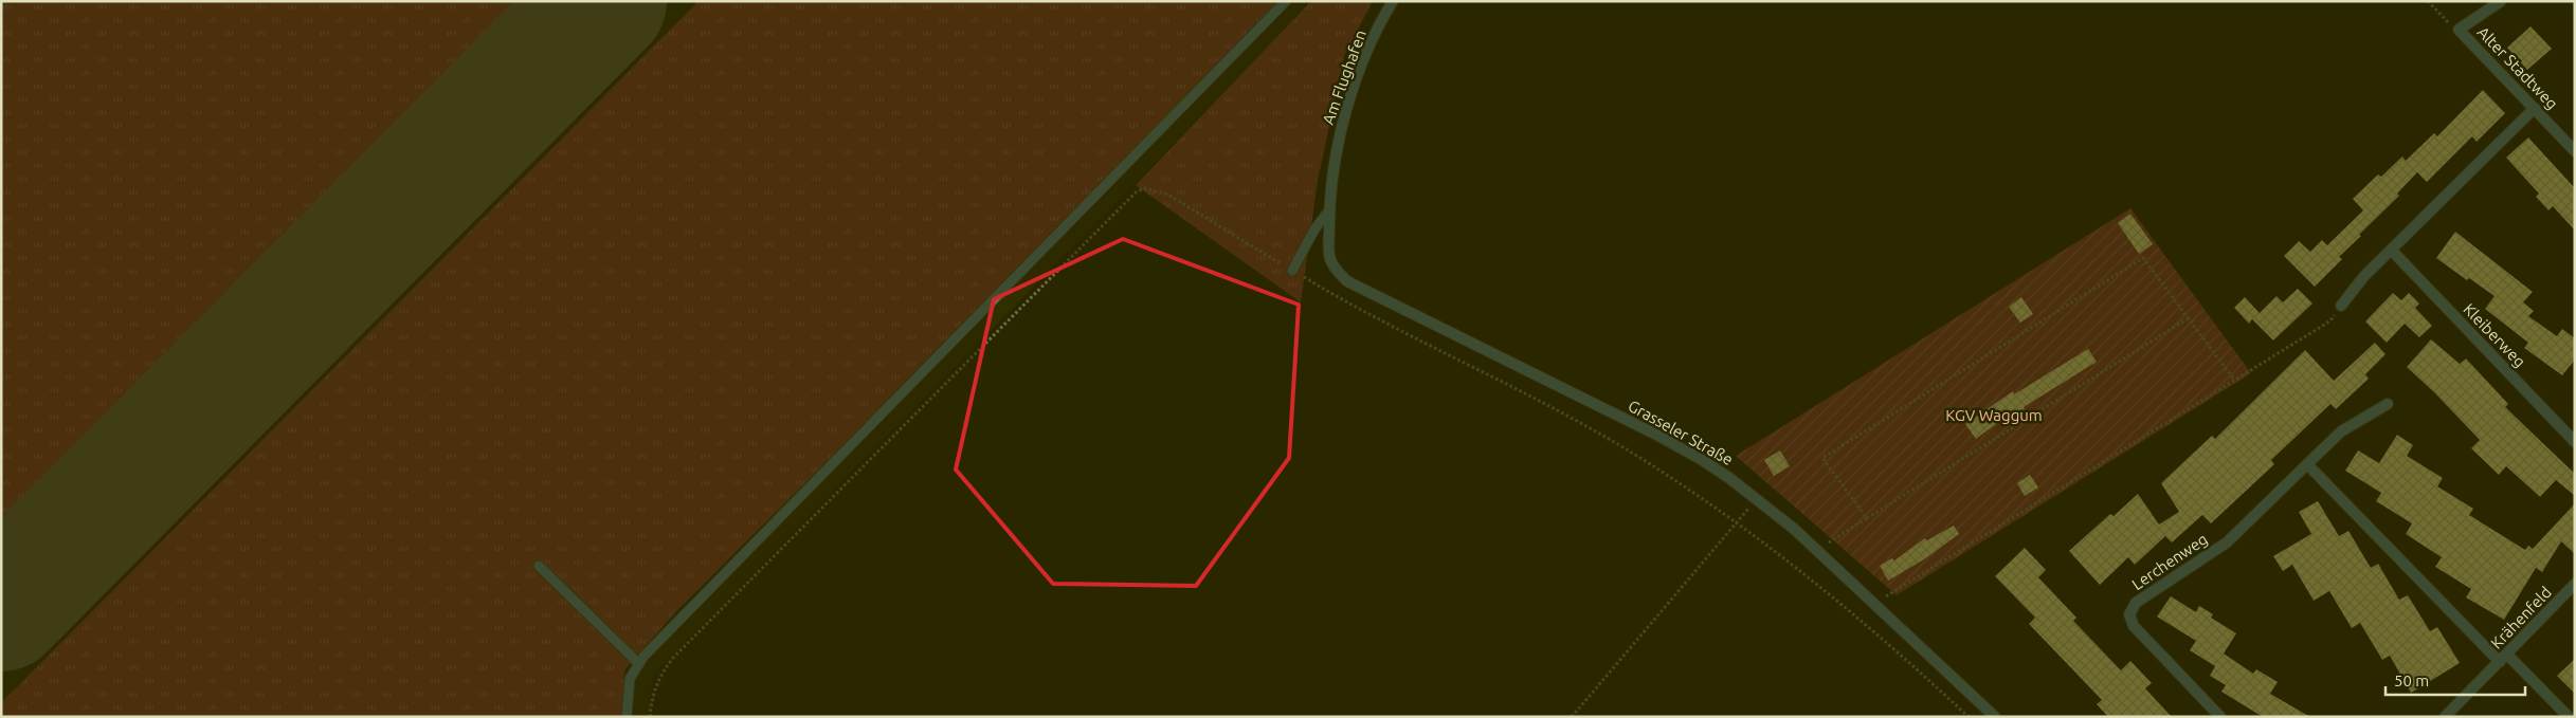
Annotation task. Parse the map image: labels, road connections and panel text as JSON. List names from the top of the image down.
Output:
{
  "streets": {
    "street": [
      "Alter Stadtweg",
      "Am Flughafen",
      "Kleiberweg",
      "Grasseler Straße",
      "Lerchenweg",
      "Krähenfeld"
    ]
  },
  "crossings": [
    ["Am Flughafen", "Grasseler Straße"]
  ],
  "parks": ["KGV Waggum"],
  "scale_bar": "50 m"
}
